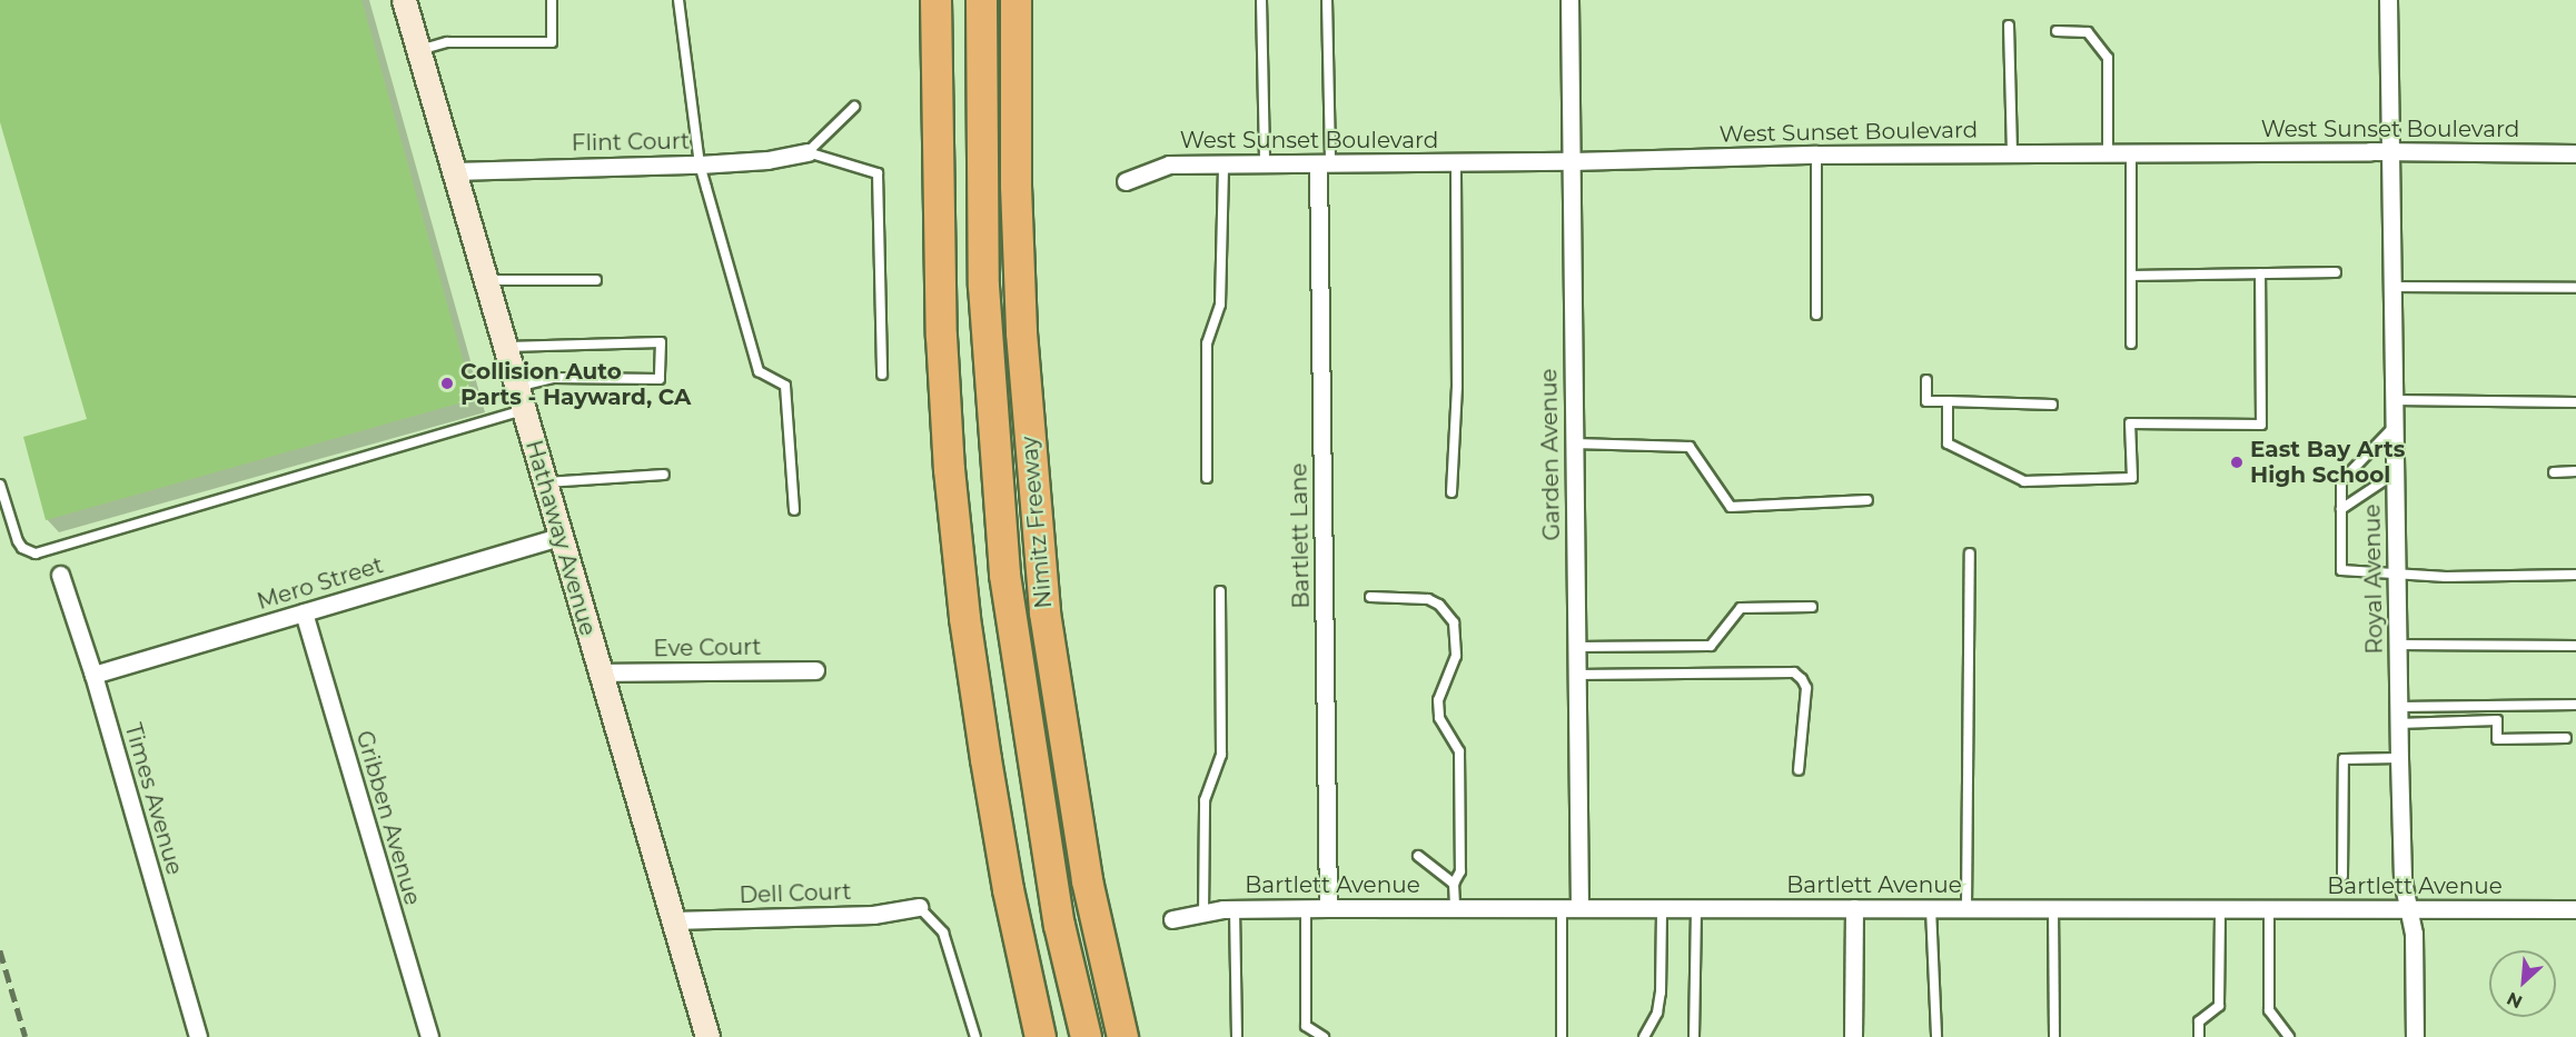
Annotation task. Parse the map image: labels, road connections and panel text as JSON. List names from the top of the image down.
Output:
{
  "streets": {
    "highway": ["Nimitz Freeway"],
    "street": [
      "West Sunset Boulevard",
      "Flint Court",
      "Garden Avenue",
      "Bartlett Lane",
      "Hathaway Avenue",
      "Royal Avenue",
      "Mero Street",
      "Eve Court",
      "Times Avenue",
      "Gribben Avenue",
      "Bartlett Avenue",
      "Dell Court"
    ]
  },
  "crossings": [
    ["West Sunset Boulevard", "Garden Avenue"],
    ["West Sunset Boulevard", "Bartlett Lane"],
    ["West Sunset Boulevard", "Royal Avenue"],
    ["Flint Court", "Hathaway Avenue"],
    ["Garden Avenue", "Bartlett Avenue"],
    ["Bartlett Lane", "Bartlett Avenue"],
    ["Hathaway Avenue", "Mero Street"],
    ["Hathaway Avenue", "Eve Court"],
    ["Hathaway Avenue", "Dell Court"],
    ["Royal Avenue", "Bartlett Avenue"],
    ["Mero Street", "Times Avenue"],
    ["Mero Street", "Gribben Avenue"]
  ],
  "places": ["Collision Auto Parts - Hayward, CA", "East Bay Arts High School"],
  "north": "bottom left"
}
